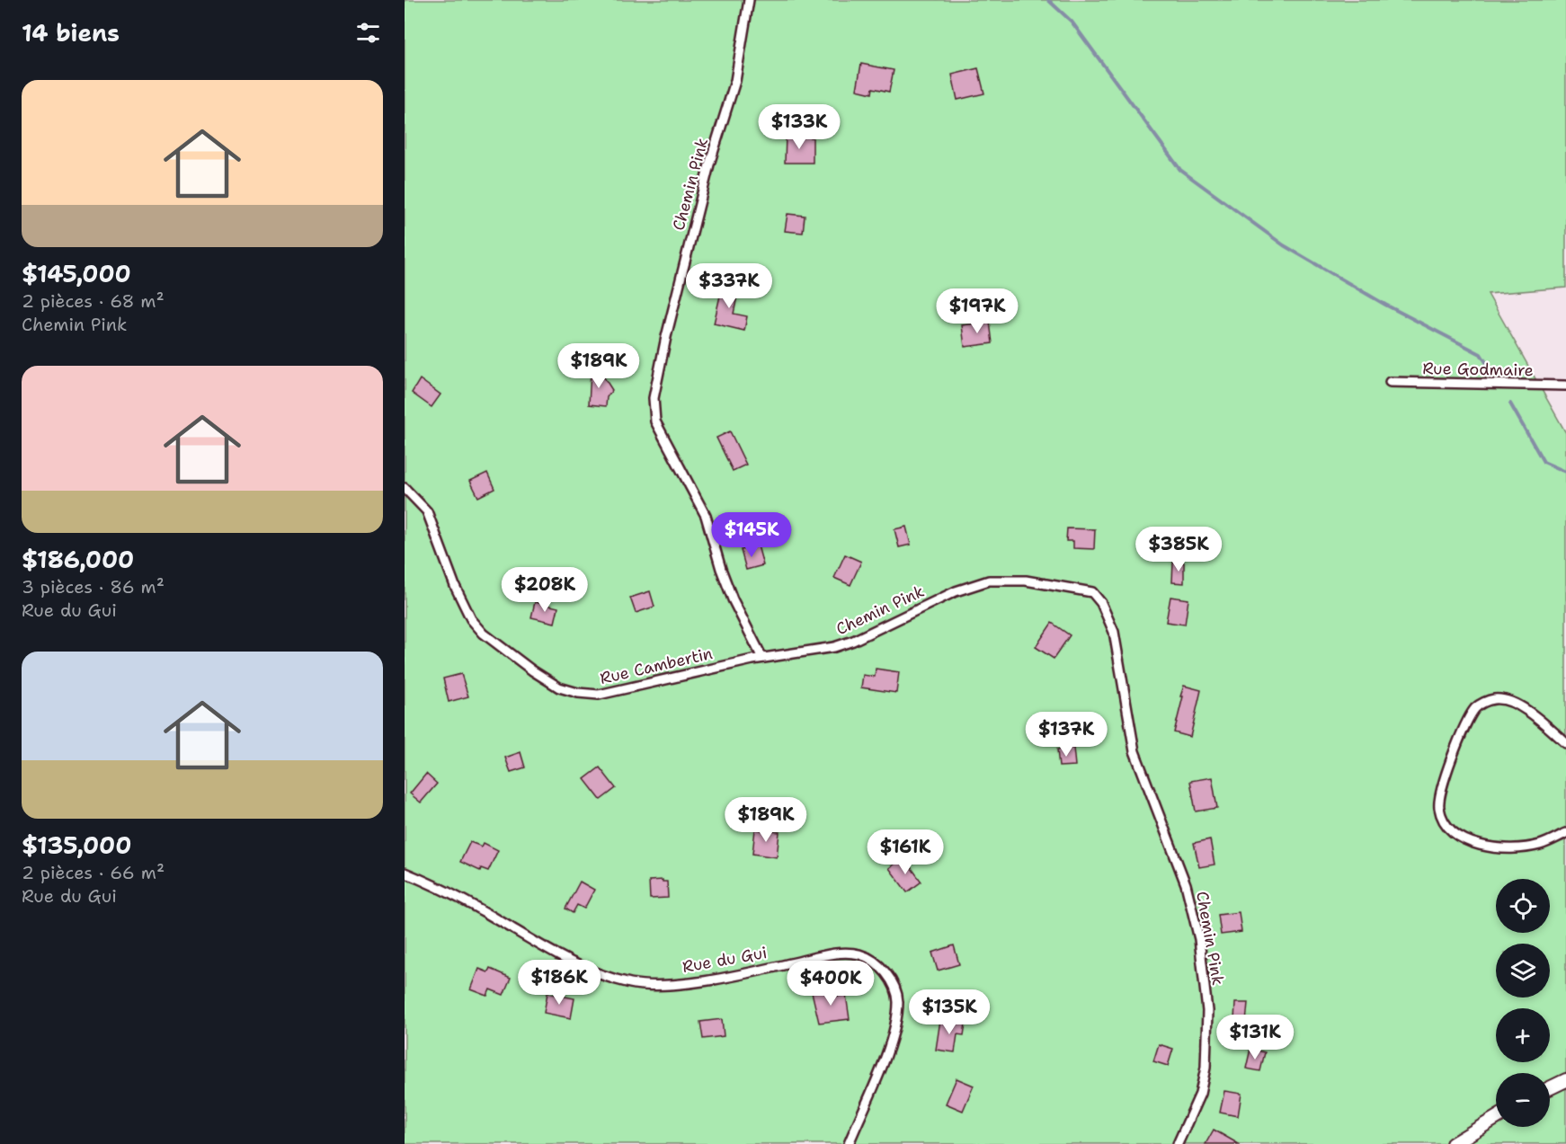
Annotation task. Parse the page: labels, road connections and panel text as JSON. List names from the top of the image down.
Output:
{
  "streets": {
    "street": [
      "Chemin Pink",
      "Rue Godmaire",
      "Rue Cambertin",
      "Rue du Gui"
    ]
  },
  "crossings": [
    ["Chemin Pink", "Rue Cambertin"]
  ],
  "page": {
    "heading": "14 biens",
    "list": [
      {
        "name": "$145,000",
        "note": "2 pièces · 68 m² · Chemin Pink"
      },
      {
        "name": "$186,000",
        "note": "3 pièces · 86 m² · Rue du Gui"
      },
      {
        "name": "$135,000",
        "note": "2 pièces · 66 m² · Rue du Gui"
      }
    ],
    "price": [
      "$133K",
      "$337K",
      "$197K",
      "$189K",
      "$145K",
      "$385K",
      "$208K",
      "$137K",
      "$189K",
      "$161K",
      "$186K",
      "$400K",
      "$135K",
      "$131K"
    ],
    "map_buttons": ["+", "−"]
  }
}
